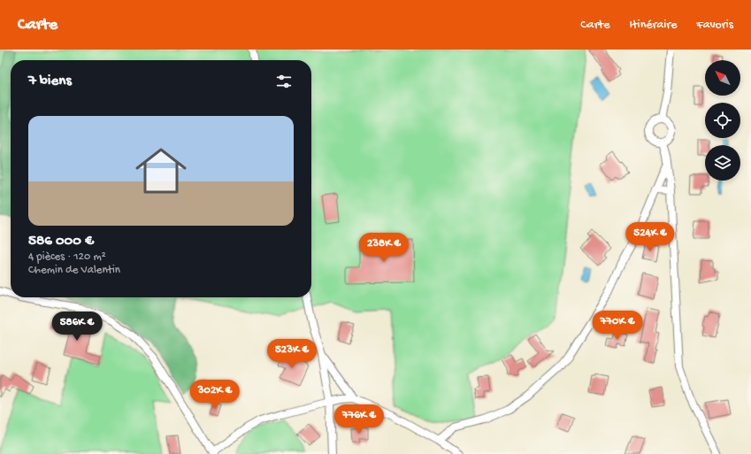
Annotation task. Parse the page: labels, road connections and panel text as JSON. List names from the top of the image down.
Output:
{
  "north": "top left",
  "page": {
    "header": "Carte",
    "nav": ["Carte", "Itinéraire", "Favoris"],
    "heading": "7 biens",
    "list": [
      {
        "name": "586 000 €",
        "note": "4 pièces · 120 m² · Chemin de Valentin"
      }
    ],
    "price": [
      "524K €",
      "238K €",
      "770K €",
      "586K €",
      "523K €",
      "302K €",
      "776K €"
    ]
  }
}
